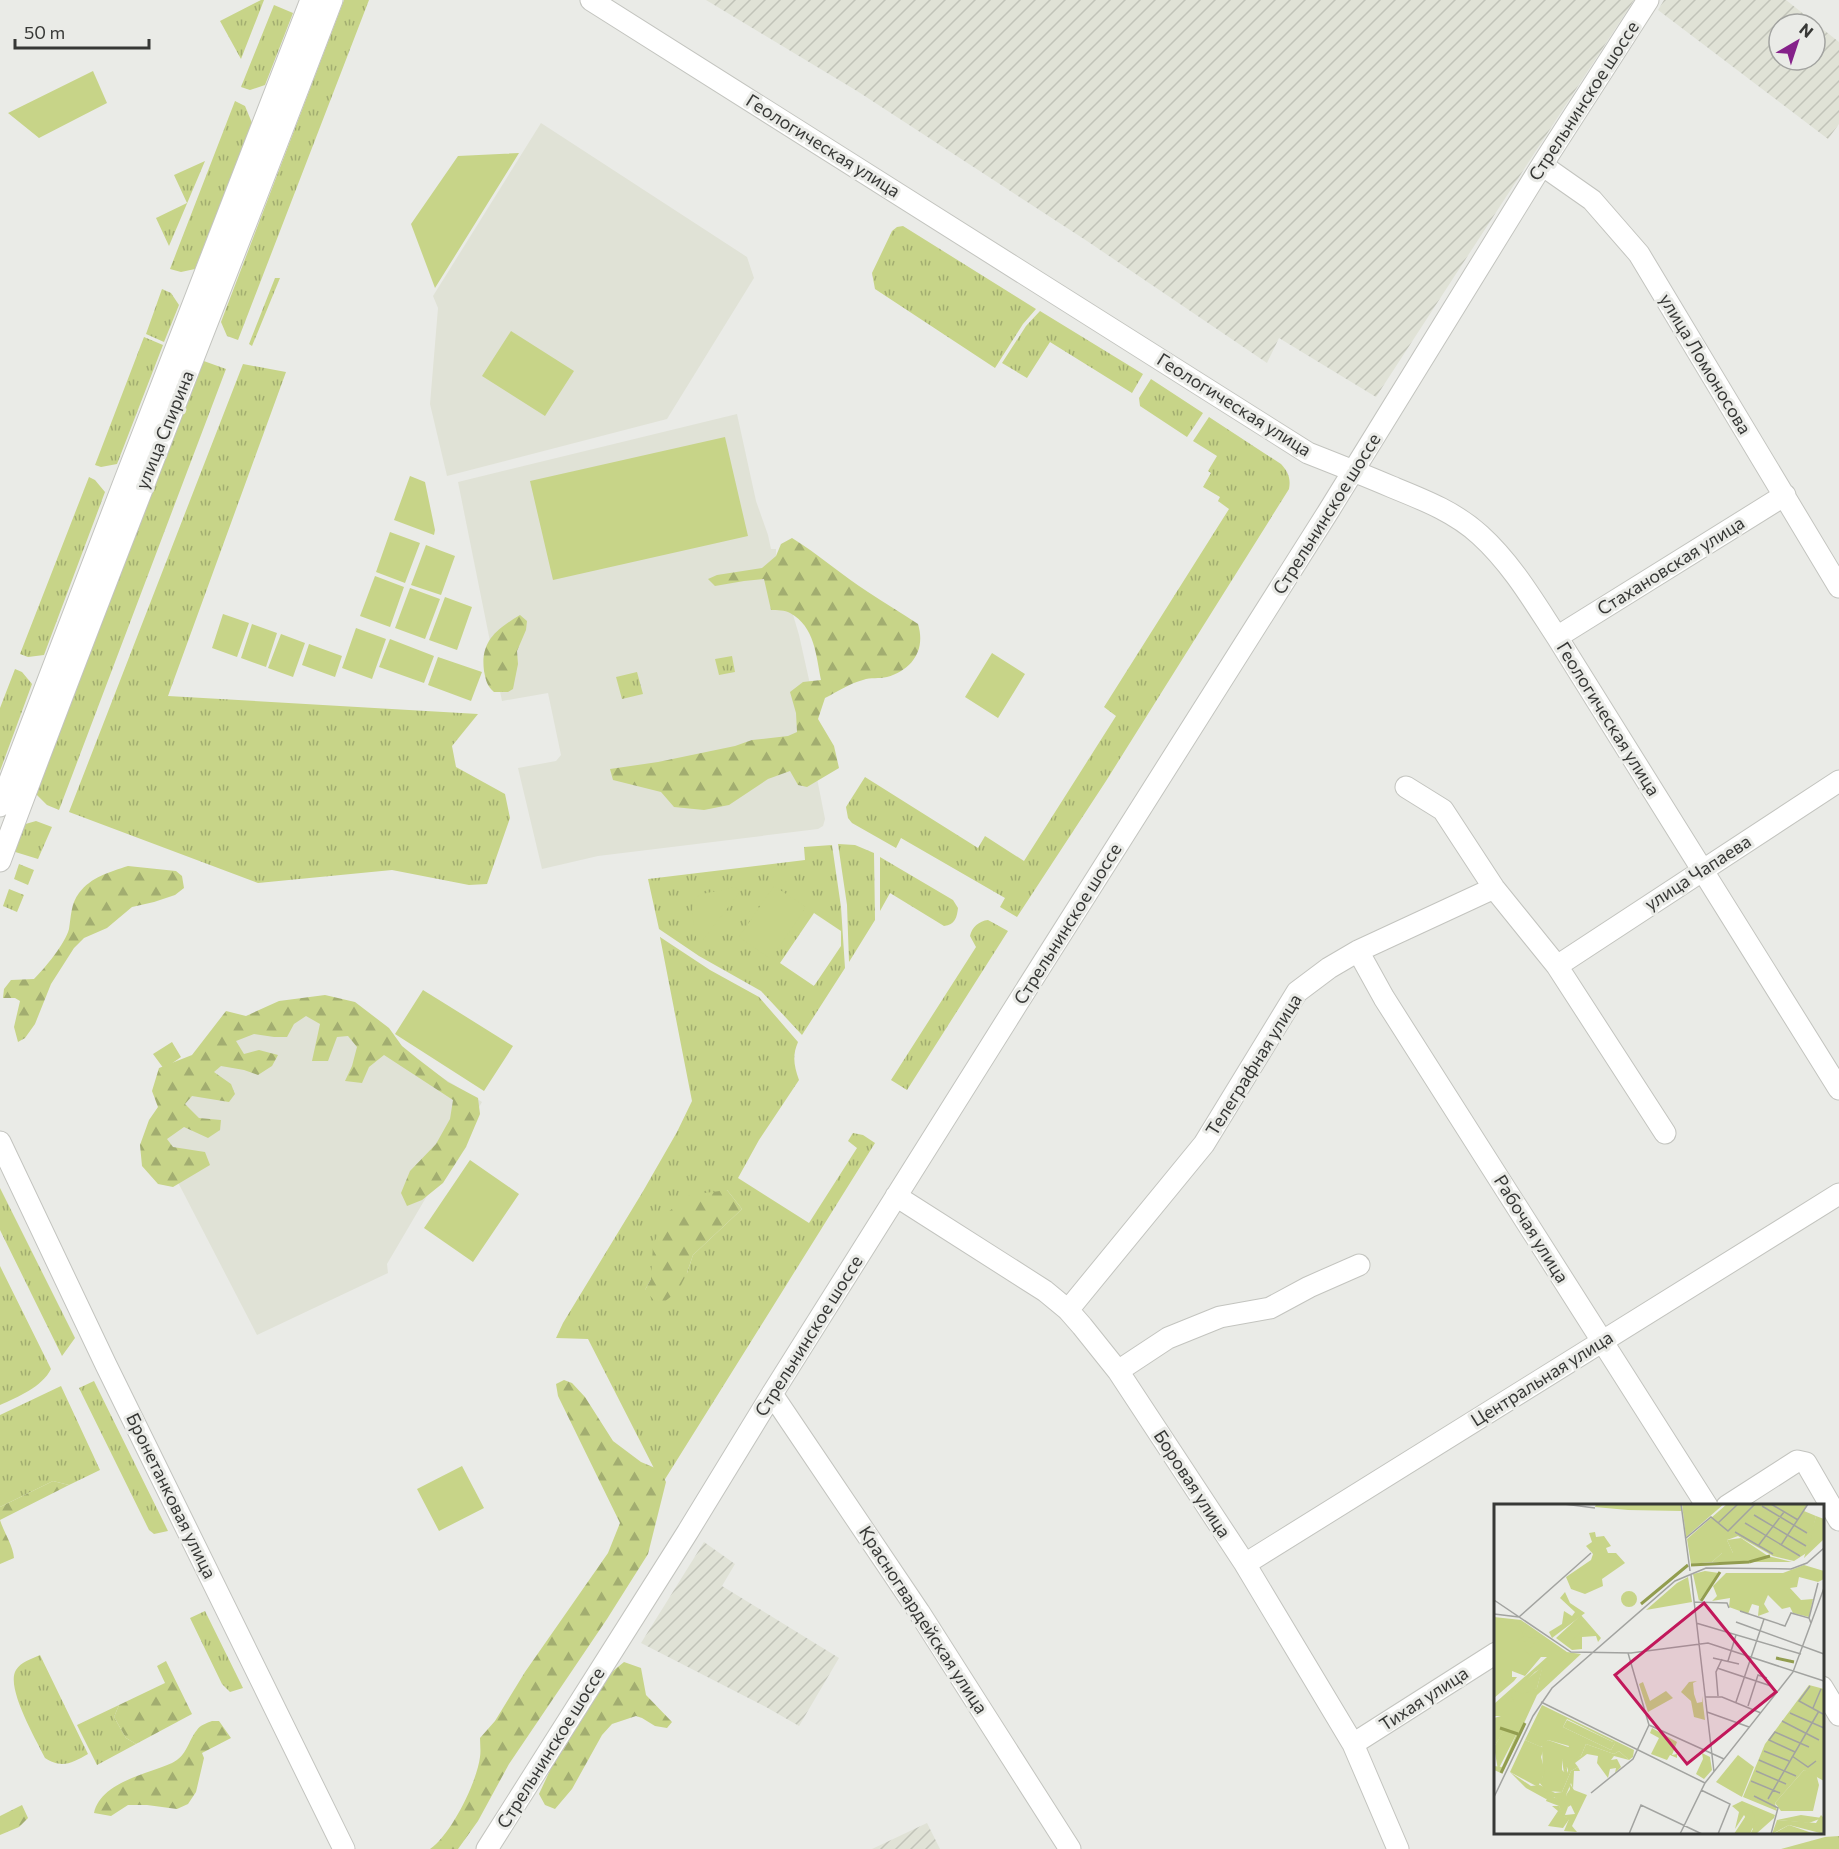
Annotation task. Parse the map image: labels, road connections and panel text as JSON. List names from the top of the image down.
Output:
{
  "streets": {
    "street": [
      "Стрельнинское шоссе",
      "Геологическая улица",
      "улица Ломоносова",
      "улица Спирина",
      "Стахановская улица",
      "улица Чапаева",
      "Телеграфная улица",
      "Рабочая улица",
      "Центральная улица",
      "Боровая улица",
      "Бронетанковая улица",
      "Красногвардейская улица",
      "Тихая улица"
    ]
  },
  "crossings": [
    ["Стрельнинское шоссе", "Геологическая улица"],
    ["Стрельнинское шоссе", "улица Ломоносова"],
    ["Стрельнинское шоссе", "Боровая улица"],
    ["Стрельнинское шоссе", "Красногвардейская улица"],
    ["Геологическая улица", "Стахановская улица"],
    ["Геологическая улица", "улица Чапаева"],
    ["улица Ломоносова", "Стахановская улица"],
    ["Телеграфная улица", "Рабочая улица"],
    ["Телеграфная улица", "Боровая улица"],
    ["Рабочая улица", "Центральная улица"],
    ["Центральная улица", "Боровая улица"],
    ["Боровая улица", "Тихая улица"]
  ],
  "scale_bar": "50 m",
  "north": "top right"
}
